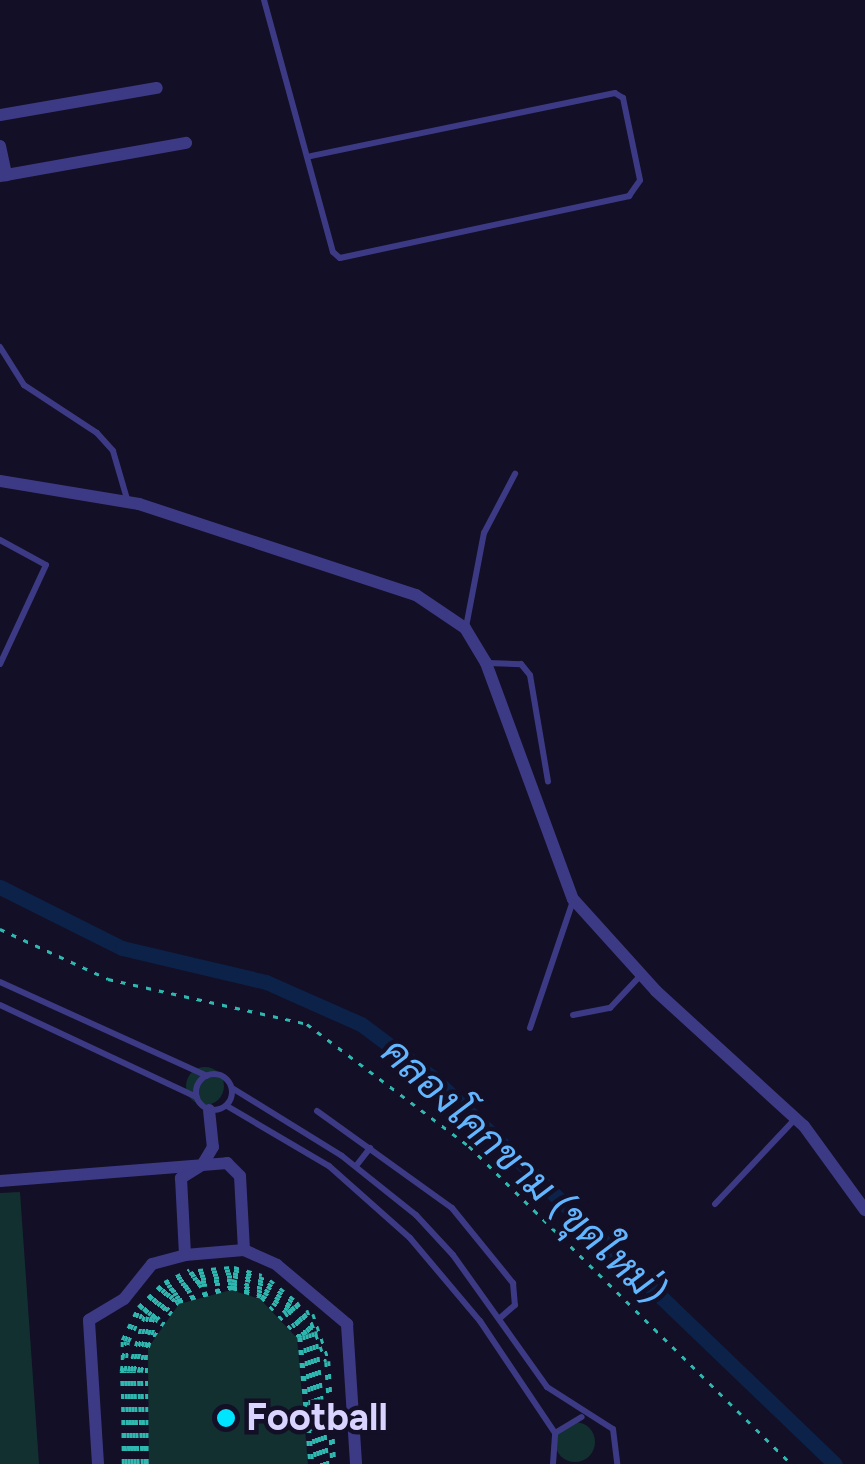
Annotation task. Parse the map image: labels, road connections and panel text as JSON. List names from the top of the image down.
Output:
{
  "water": ["คลองโคกขาม (ขุดใหม่)"],
  "places": ["Football"]
}
